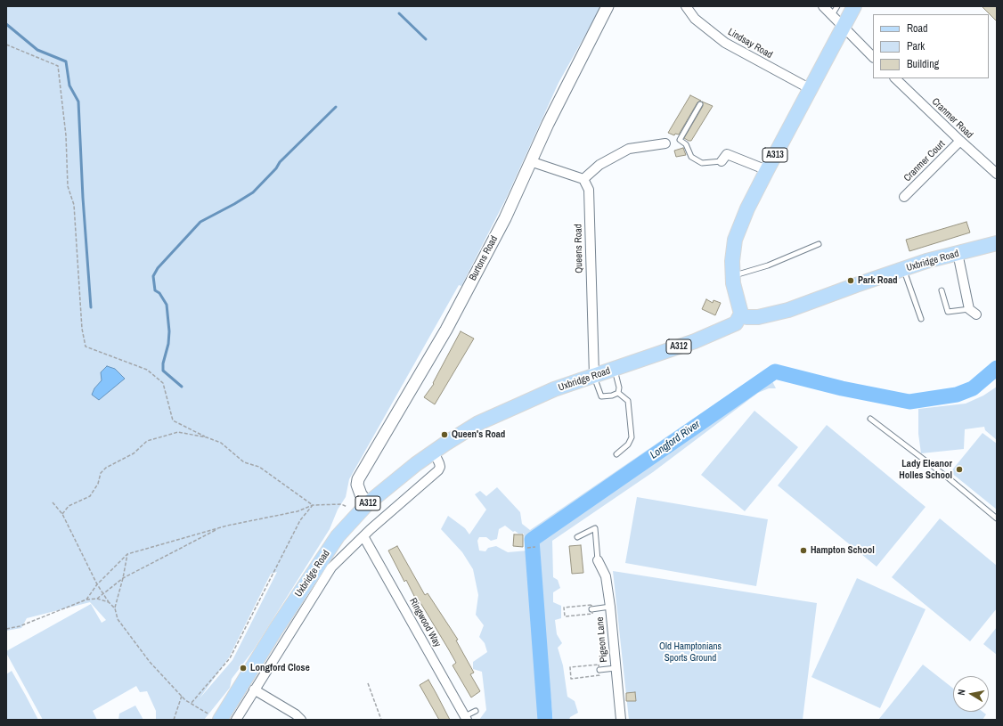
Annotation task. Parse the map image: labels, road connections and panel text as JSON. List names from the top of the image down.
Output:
{
  "streets": {
    "main road": ["A313", "Uxbridge Road", "A312"],
    "street": [
      "Lindsay Road",
      "Cranmer Road",
      "Cranmer Court",
      "Queens Road",
      "Burtons Road",
      "Ringwood Way",
      "Pigeon Lane"
    ]
  },
  "crossings": [
    ["Lindsay Road", "A313"],
    ["Cranmer Road", "Cranmer Court"],
    ["A313", "Uxbridge Road"],
    ["Queens Road", "Uxbridge Road"],
    ["Burtons Road", "Uxbridge Road"],
    ["Uxbridge Road", "Ringwood Way"]
  ],
  "water": ["Longford River"],
  "parks": ["Old Hamptonians Sports Ground"],
  "places": [
    "Park Road",
    "Queen's Road",
    "Lady Eleanor Holles School",
    "Hampton School",
    "Longford Close"
  ],
  "legend": ["Road", "Park", "Building"],
  "north": "left"
}
